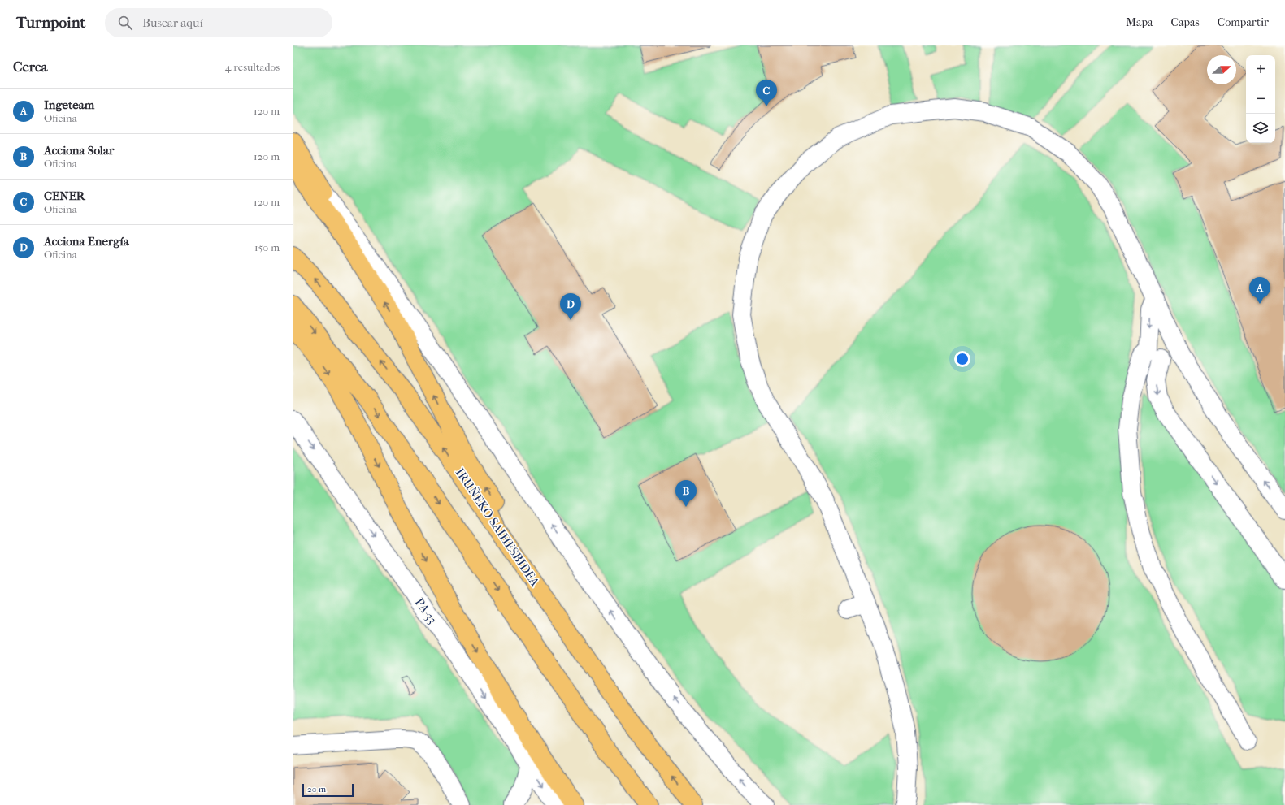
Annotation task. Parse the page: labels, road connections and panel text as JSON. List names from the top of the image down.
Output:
{
  "streets": {
    "main road": ["IRUÑEKO SAIHESBIDEA"],
    "street": ["PA-33"]
  },
  "scale_bar": "20 m",
  "north": "right",
  "page": {
    "header": "Turnpoint",
    "search": "Buscar aquí",
    "nav": ["Mapa", "Capas", "Compartir"],
    "heading": ["Cerca", "4 resultados"],
    "map_buttons": ["+", "−"],
    "pins": [
      "C",
      "A",
      "D",
      "B"
    ],
    "list": [
      {
        "mark": "A",
        "name": "Ingeteam",
        "note": "Oficina",
        "value": "120 m"
      },
      {
        "mark": "B",
        "name": "Acciona Solar",
        "note": "Oficina",
        "value": "120 m"
      },
      {
        "mark": "C",
        "name": "CENER",
        "note": "Oficina",
        "value": "120 m"
      },
      {
        "mark": "D",
        "name": "Acciona Energía",
        "note": "Oficina",
        "value": "150 m"
      }
    ],
    "scale": "20 m"
  }
}
